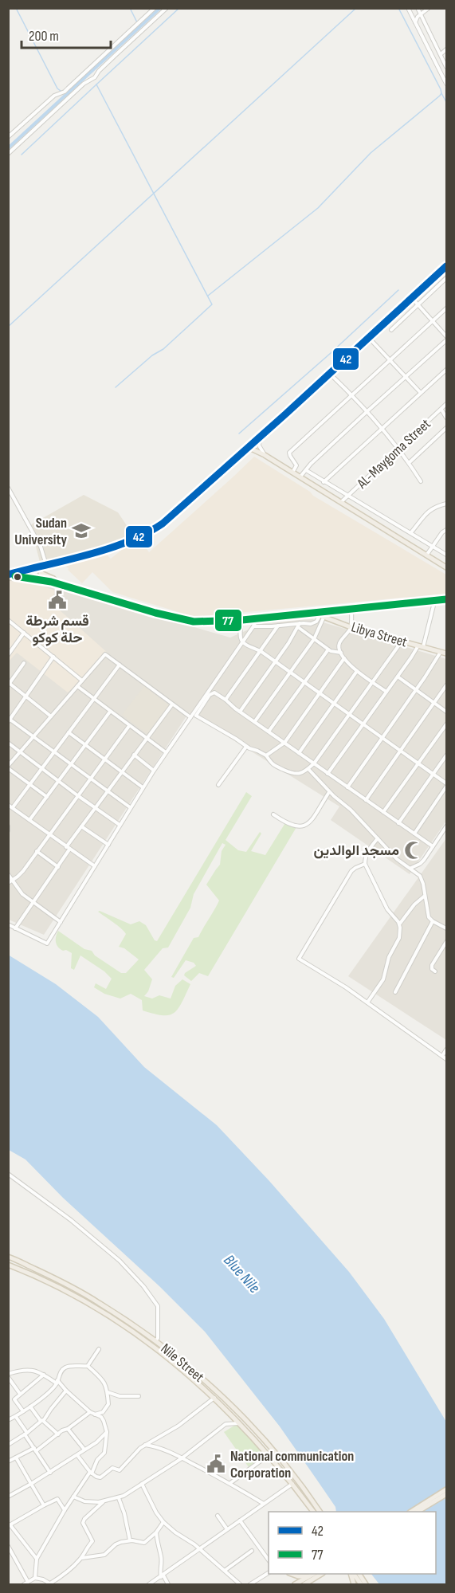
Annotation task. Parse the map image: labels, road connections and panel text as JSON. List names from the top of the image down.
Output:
{
  "streets": {
    "main road": ["Libya Street", "Nile Street"],
    "street": ["AL-Maygoma Street"]
  },
  "water": ["Blue Nile"],
  "places": {
    "school or university": ["Sudan University"],
    "public building": ["قسم شرطة حلة كوكو", "National communication Corporation"],
    "mosque": ["مسجد الوالدين"]
  },
  "lines": ["transit line 42", "transit line 77"],
  "legend": ["42", "77"],
  "scale_bar": "200 m"
}
